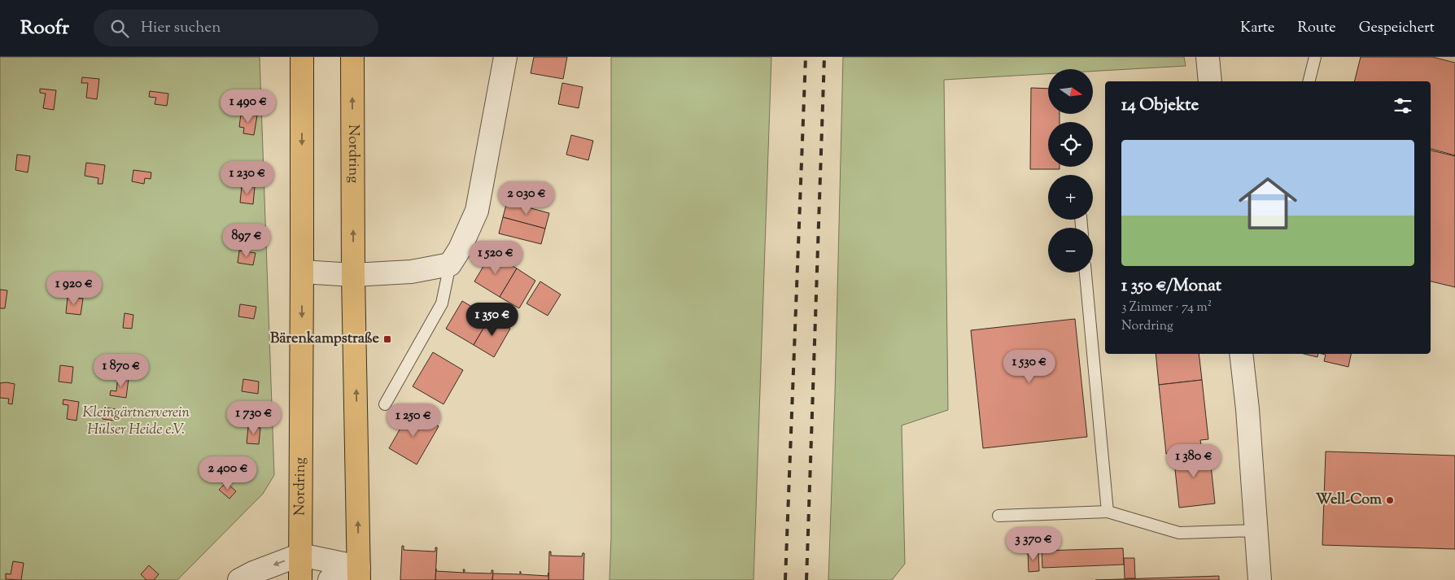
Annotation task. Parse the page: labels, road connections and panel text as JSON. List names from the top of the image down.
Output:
{
  "streets": {
    "main road": ["Nordring"]
  },
  "parks": ["Kleingärtnerverein Hülser Heide e.V."],
  "places": {
    "transit": ["Bärenkampstraße"],
    "other": ["Well-Com"]
  },
  "north": "right",
  "page": {
    "header": "Roofr",
    "search": "Hier suchen",
    "nav": ["Karte", "Route", "Gespeichert"],
    "map_buttons": ["+", "−"],
    "heading": "14 Objekte",
    "price": [
      "1 490 €",
      "1 230 €",
      "2 030 €",
      "897 €",
      "1 520 €",
      "1 920 €",
      "1 350 €",
      "1 530 €",
      "1 870 €",
      "1 730 €",
      "1 250 €",
      "1 380 €",
      "2 400 €",
      "3 370 €"
    ],
    "list": [
      {
        "name": "1 350 €/Monat",
        "note": "3 Zimmer · 74 m² · Nordring"
      }
    ]
  }
}
